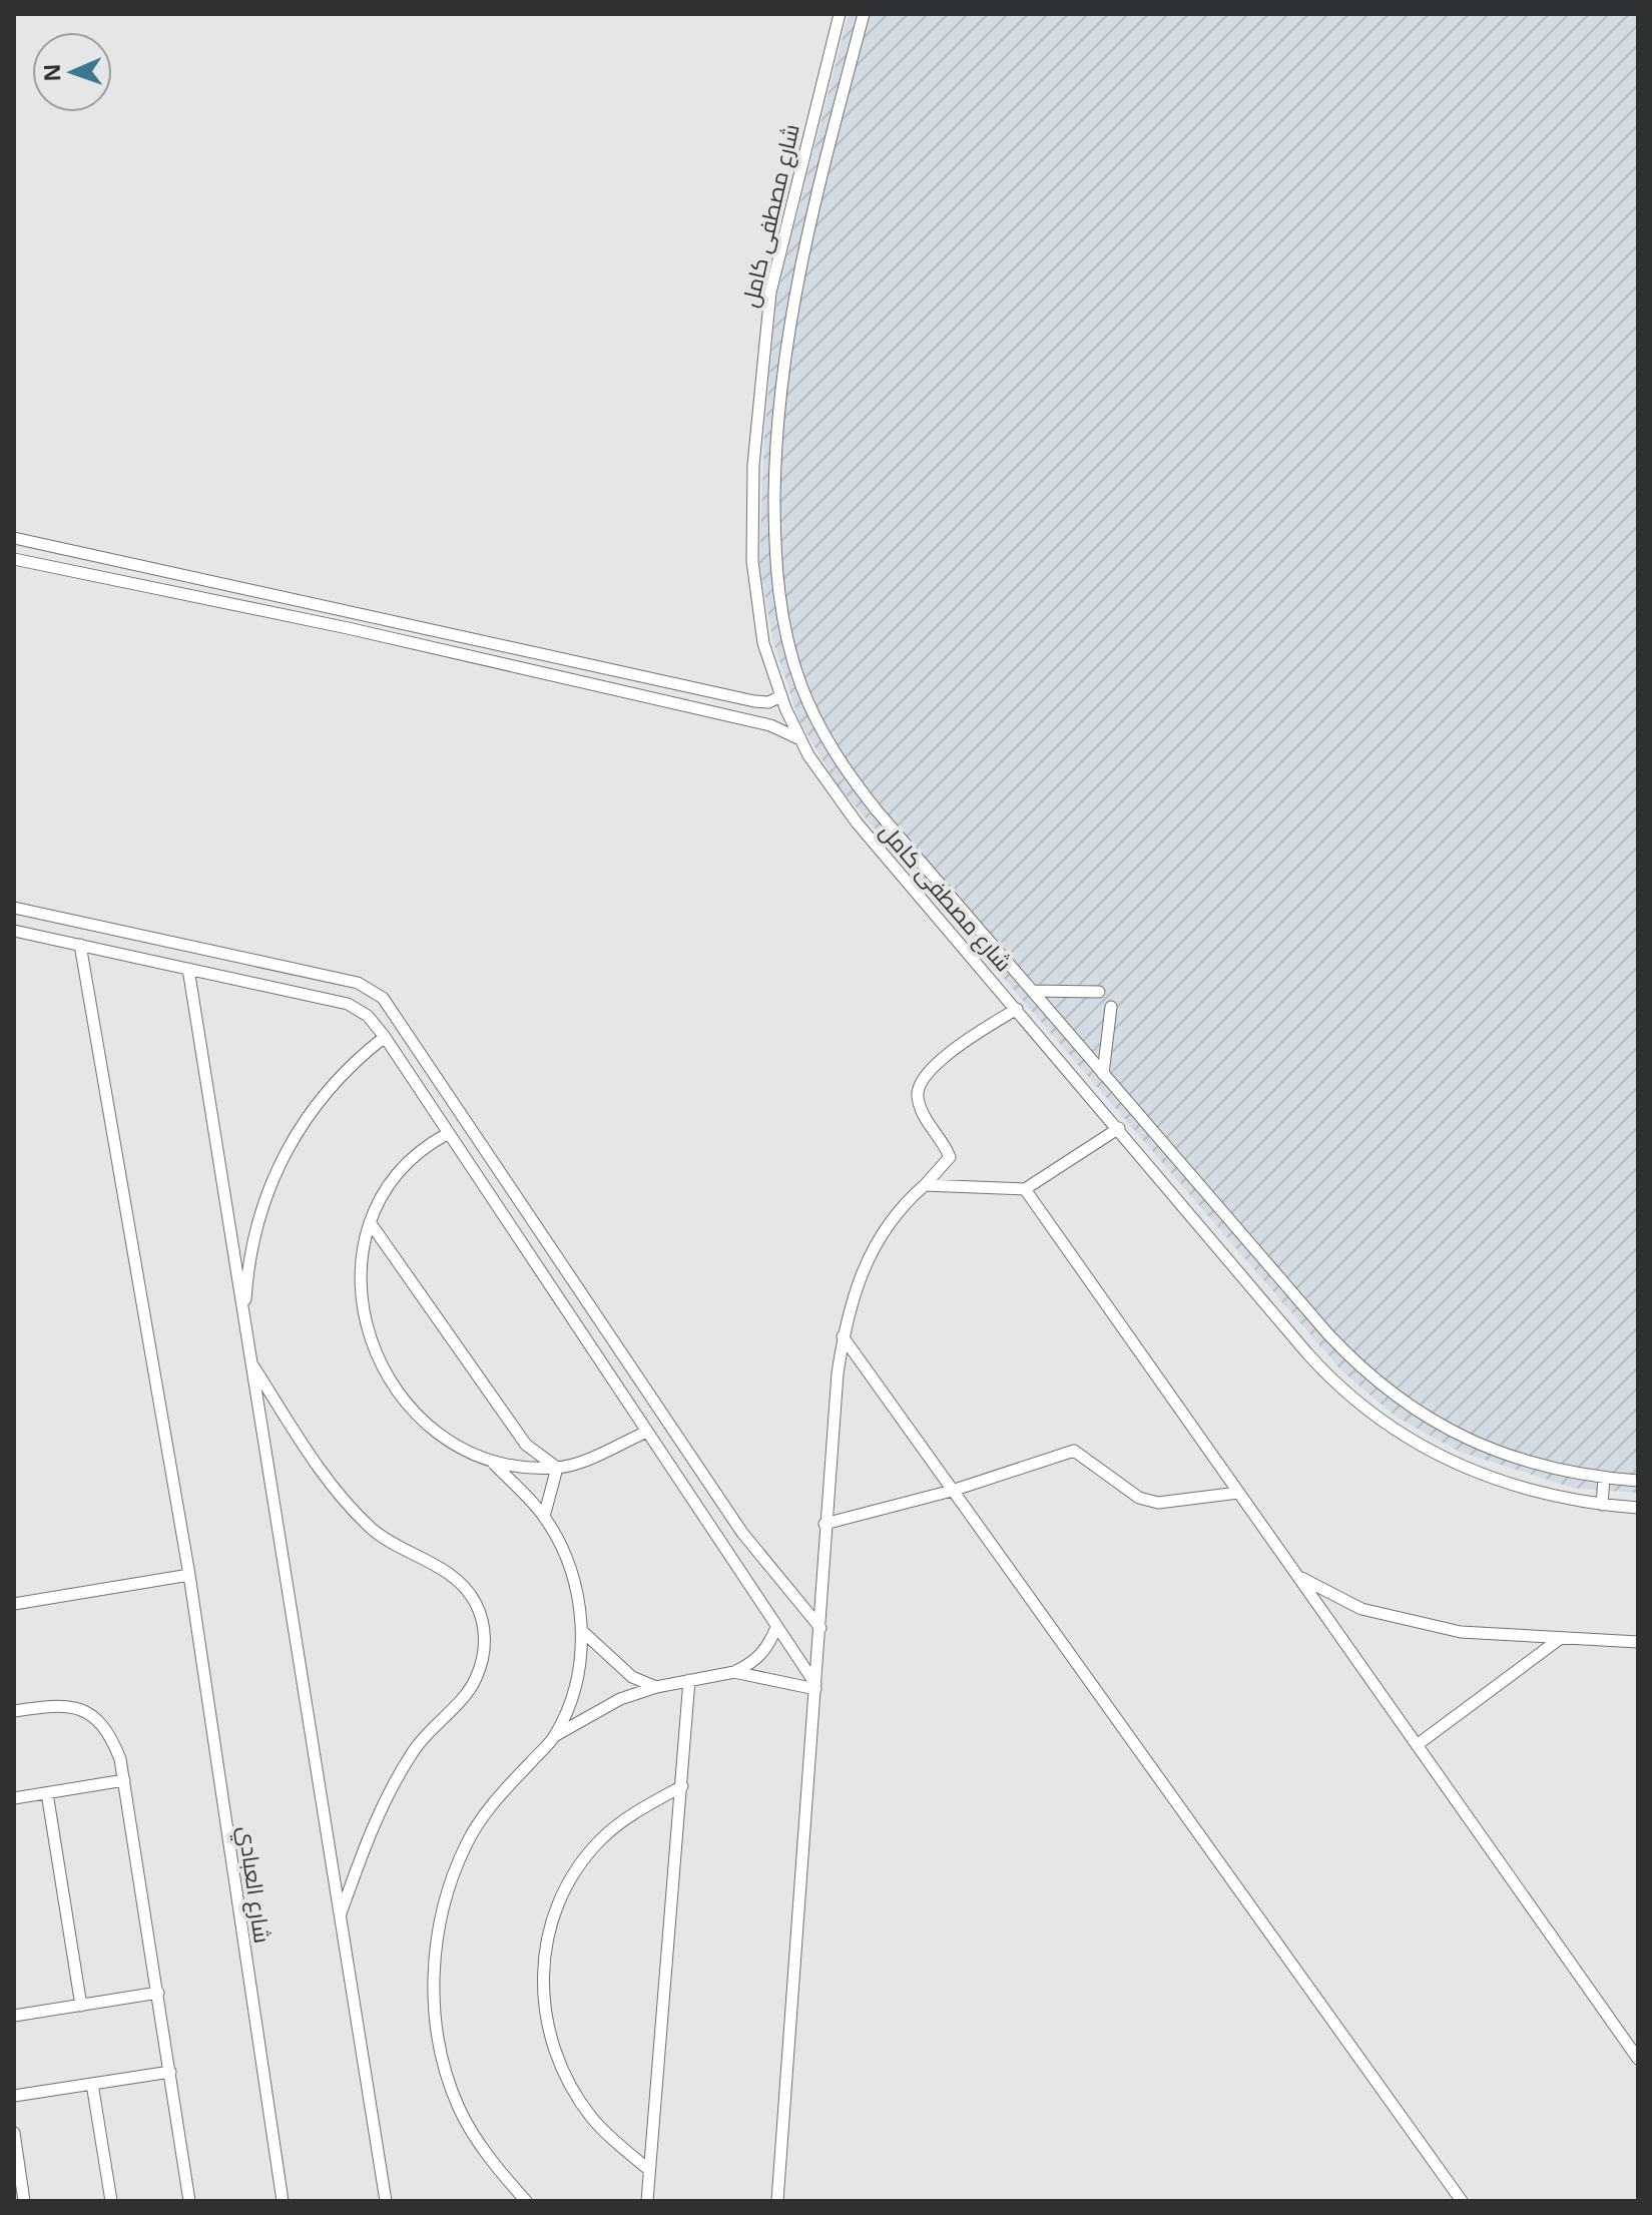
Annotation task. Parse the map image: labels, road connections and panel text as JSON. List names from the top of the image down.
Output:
{
  "streets": {
    "street": ["شارع مصطفى كامل", "شارع العبادي"]
  },
  "north": "left"
}
